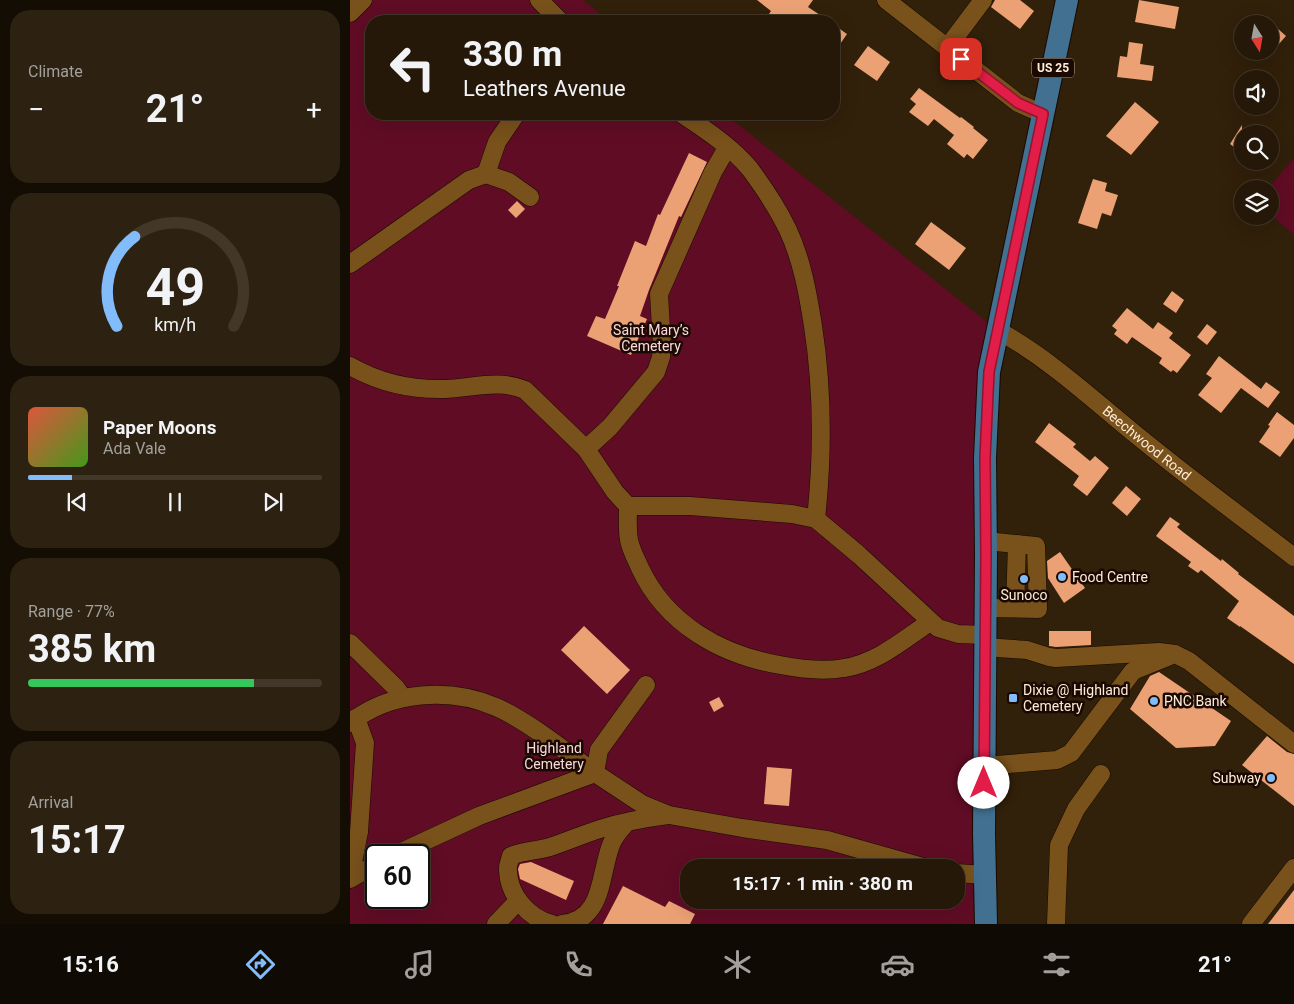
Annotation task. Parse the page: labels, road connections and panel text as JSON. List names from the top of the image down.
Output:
{
  "streets": {
    "main road": ["US 25"],
    "street": ["Beechwood Road"]
  },
  "crossings": [
    ["US 25", "Beechwood Road"]
  ],
  "parks": ["Saint Mary’s Cemetery", "Highland Cemetery"],
  "places": {
    "other": [
      "Food Centre",
      "Sunoco",
      "PNC Bank",
      "Subway"
    ],
    "transit": ["Dixie @ Highland Cemetery"]
  },
  "north": "bottom",
  "page": {
    "tile": [
      "Climate",
      ["Range · 77%", "385 km"],
      ["Arrival", "15:17"]
    ],
    "turn": ["330 m", "Leathers Avenue"],
    "heat": ["−", "21°", "+"],
    "song": ["Paper Moons", "Ada Vale"],
    "limit": "60",
    "trip": "15:17 · 1 min · 380 m",
    "tabs": ["15:16", "21°"],
    "gauge": ["49", "km/h"]
  }
}
